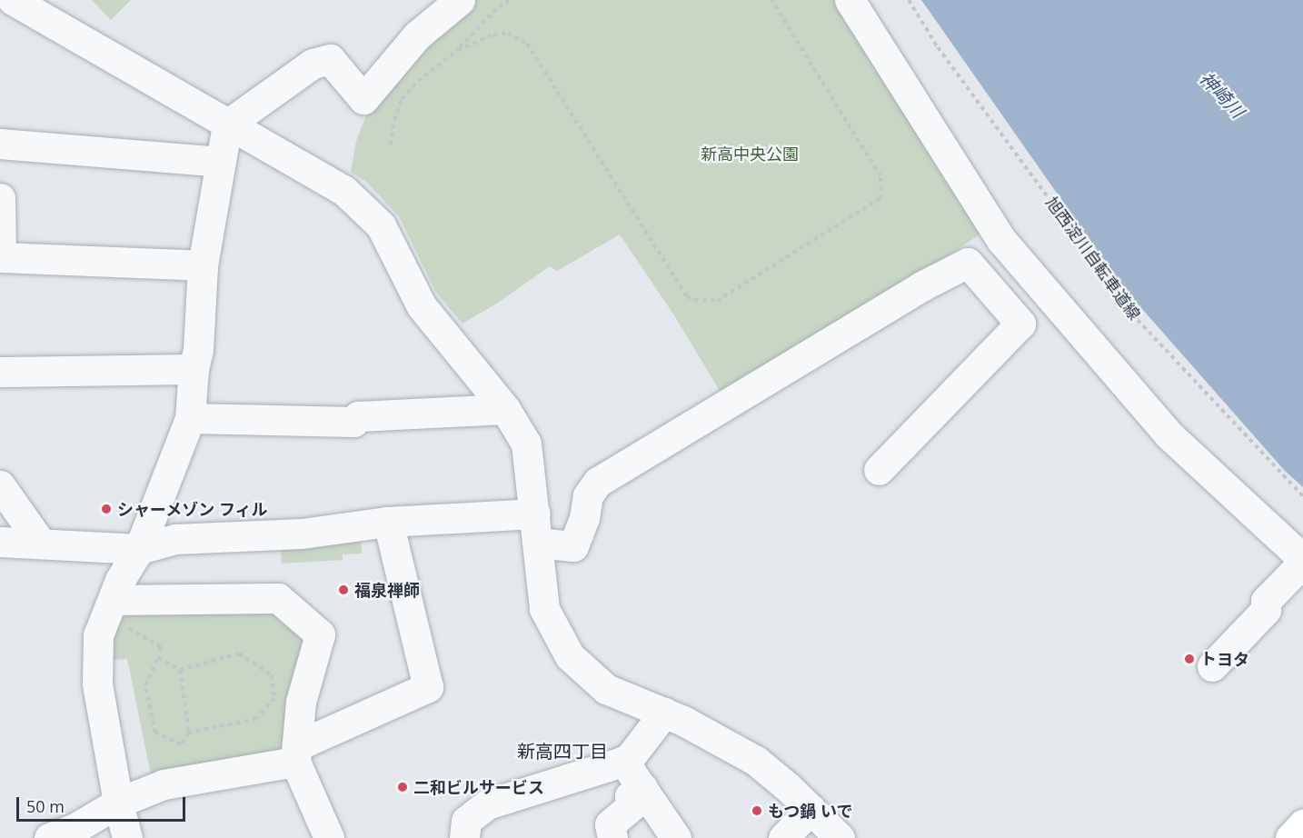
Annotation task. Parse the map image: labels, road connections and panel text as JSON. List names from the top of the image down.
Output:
{
  "streets": {
    "path": ["旭西淀川自転車道線"]
  },
  "districts": ["新高四丁目"],
  "water": ["神崎川"],
  "parks": ["新高中央公園"],
  "places": [
    "シャーメゾン フィル",
    "福泉禅師",
    "トヨタ",
    "二和ビルサービス",
    "もつ鍋 いで"
  ],
  "scale_bar": "50 m"
}
